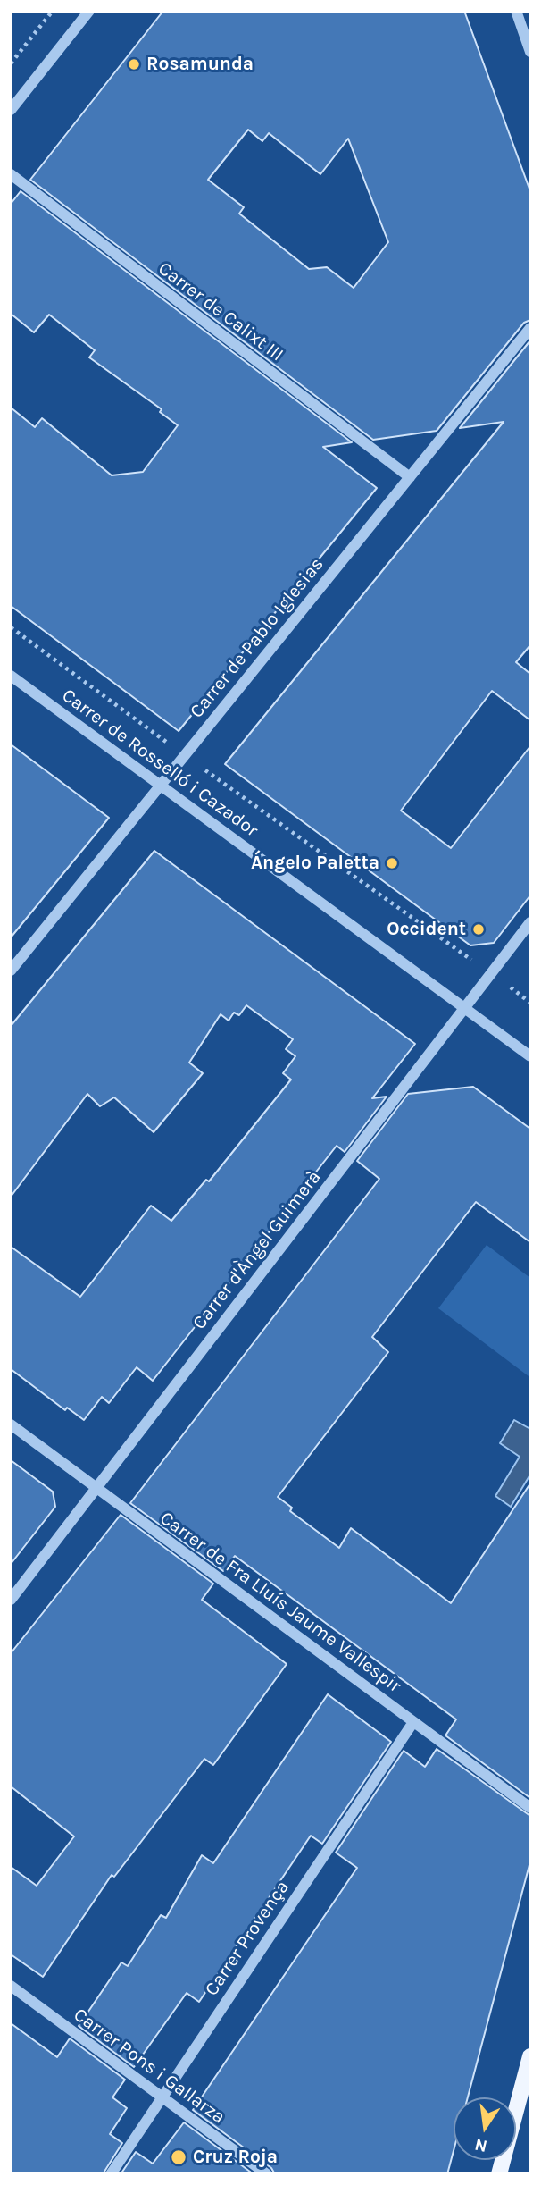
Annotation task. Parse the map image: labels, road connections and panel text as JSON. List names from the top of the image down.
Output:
{
  "streets": {
    "street": [
      "Carrer de Calixt III",
      "Carrer de Pablo Iglesias",
      "Carrer de Rosselló i Cazador",
      "Carrer d'Àngel Guimerà",
      "Carrer de Fra Lluís Jaume Vallespir",
      "Carrer Provença",
      "Carrer Pons i Gallarza"
    ]
  },
  "crossings": [
    ["Carrer de Calixt III", "Carrer de Pablo Iglesias"],
    ["Carrer de Pablo Iglesias", "Carrer de Rosselló i Cazador"],
    ["Carrer de Rosselló i Cazador", "Carrer d'Àngel Guimerà"],
    ["Carrer d'Àngel Guimerà", "Carrer de Fra Lluís Jaume Vallespir"],
    ["Carrer de Fra Lluís Jaume Vallespir", "Carrer Provença"],
    ["Carrer Provença", "Carrer Pons i Gallarza"]
  ],
  "places": [
    "Rosamunda",
    "Ángelo Paletta",
    "Occident",
    "Cruz Roja"
  ],
  "north": "bottom"
}
